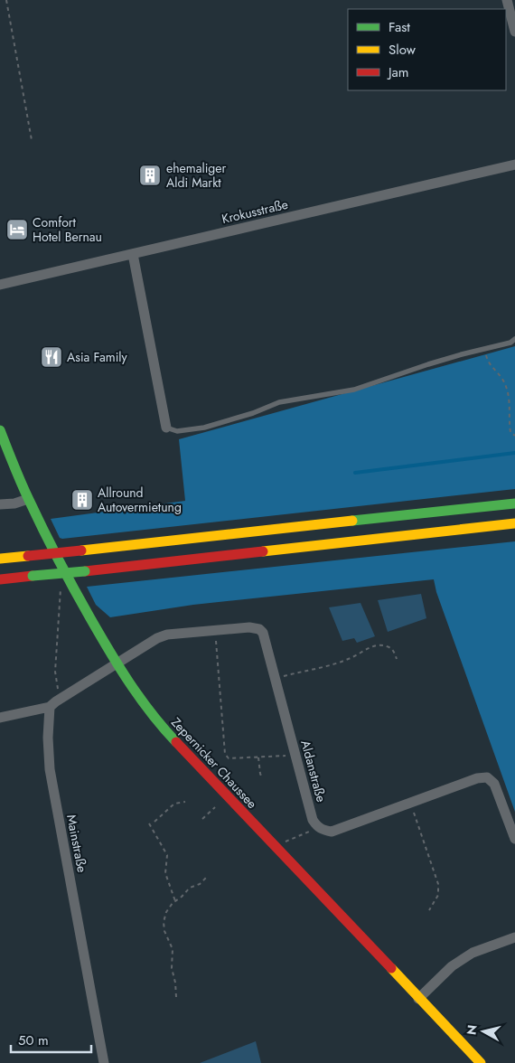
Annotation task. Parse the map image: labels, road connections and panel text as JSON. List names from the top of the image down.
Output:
{
  "streets": {
    "main road": ["Zepernicker Chaussee"],
    "street": ["Krokusstraße", "Aldanstraße", "Mainstraße"]
  },
  "crossings": [
    ["Zepernicker Chaussee", "Aldanstraße"]
  ],
  "places": {
    "building": ["ehemaliger Aldi Markt", "Allround Autovermietung"],
    "hotel": ["Comfort Hotel Bernau"],
    "restaurant": ["Asia Family"]
  },
  "legend": ["Fast", "Slow", "Jam"],
  "scale_bar": "50 m",
  "north": "left"
}
